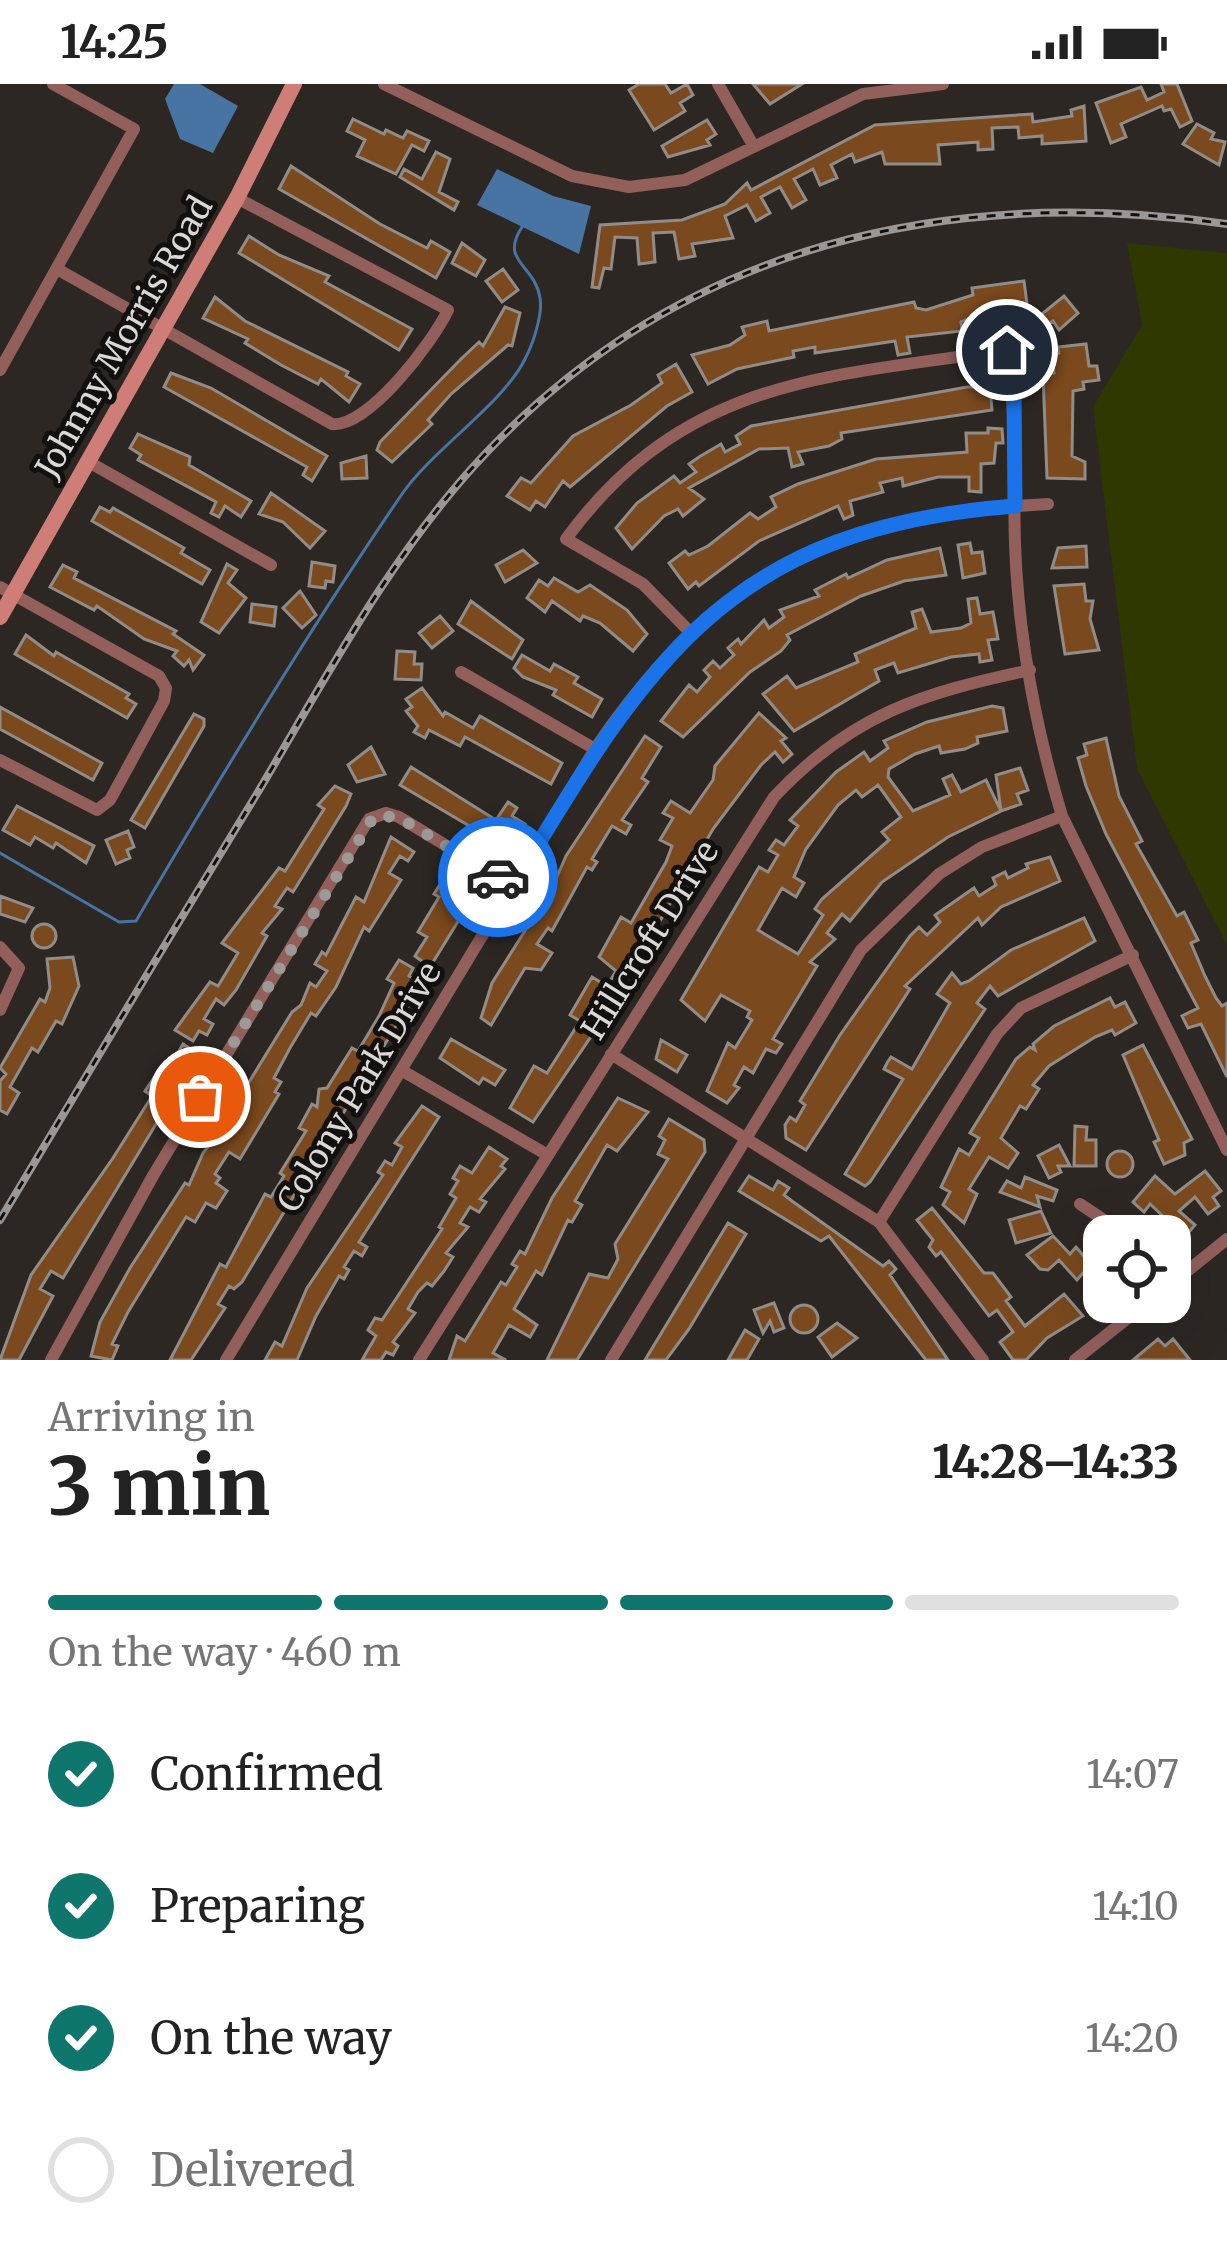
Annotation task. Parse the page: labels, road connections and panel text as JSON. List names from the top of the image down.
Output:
{
  "streets": {
    "street": ["Johnny Morris Road", "Hillcroft Drive", "Colony Park Drive"]
  },
  "page": {
    "status": "14:25",
    "heading": ["3 min", "Arriving in", "14:28–14:33"],
    "bar": "On the way · 460 m",
    "list": [
      ["Confirmed", "14:07"],
      ["Preparing", "14:10"],
      ["On the way", "14:20"],
      "Delivered"
    ]
  }
}
